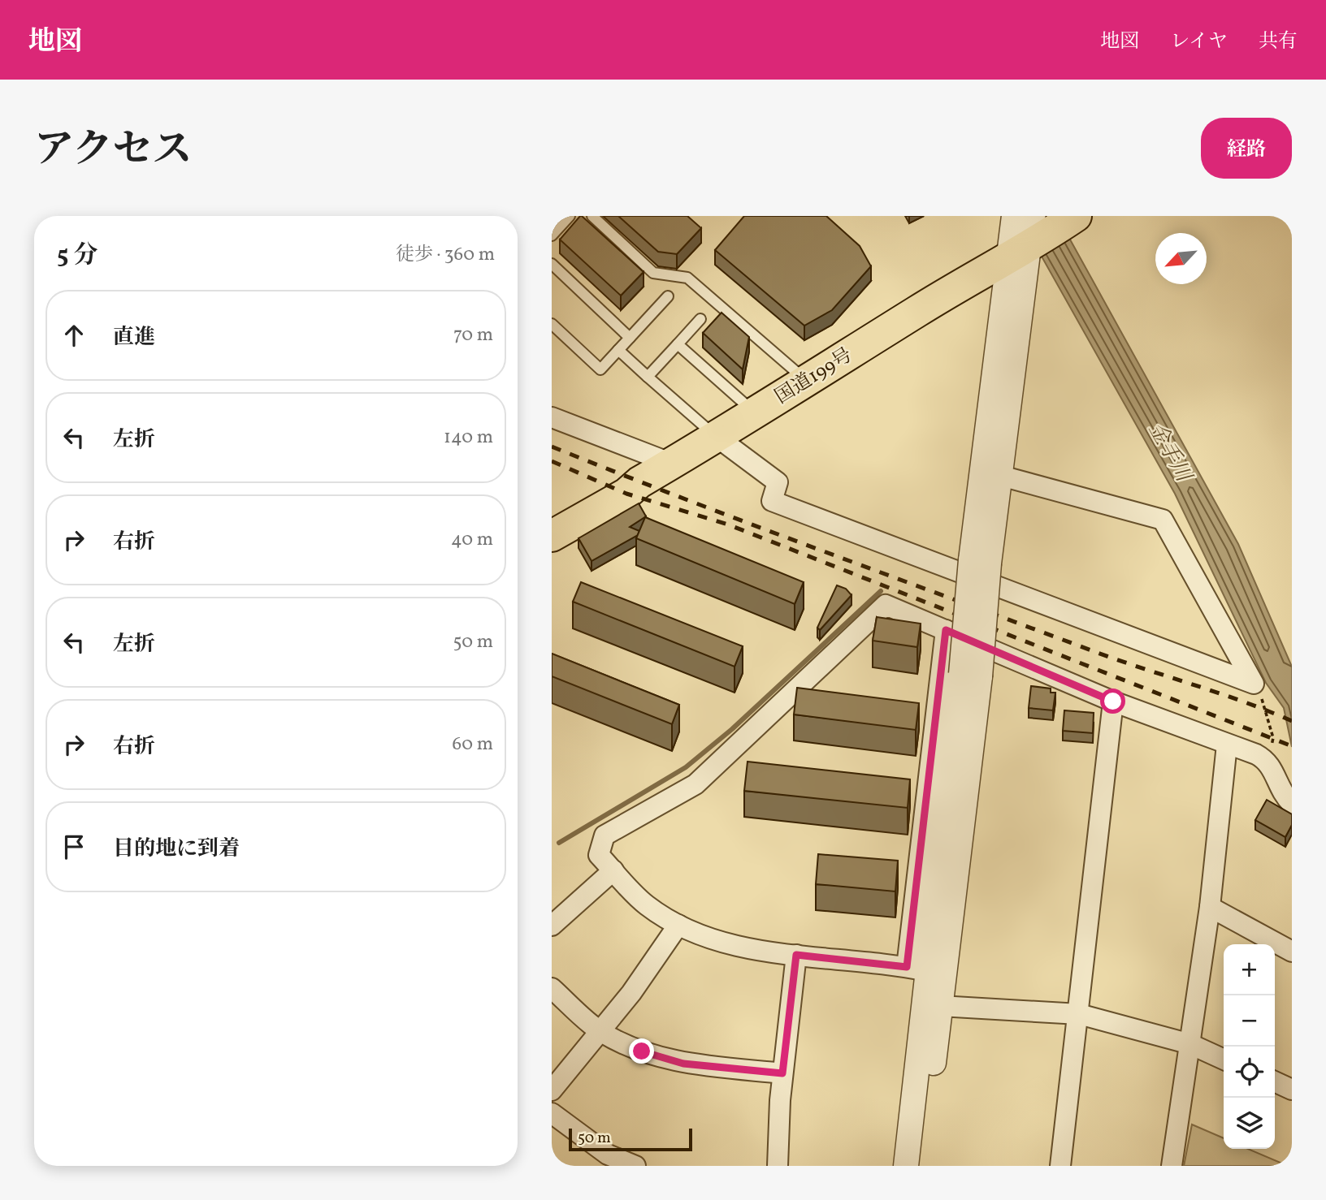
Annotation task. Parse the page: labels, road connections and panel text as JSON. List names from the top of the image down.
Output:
{
  "streets": {
    "highway": ["国道199号"]
  },
  "water": ["金手川"],
  "scale_bar": "50 m",
  "north": "bottom left",
  "page": {
    "header": "地図",
    "nav": ["地図", "レイヤ", "共有"],
    "title": "アクセス",
    "buttons": "経路",
    "heading": ["5 分", "徒歩 · 360 m"],
    "list": [
      ["直進", "70 m"],
      ["左折", "140 m"],
      ["右折", "40 m"],
      ["左折", "50 m"],
      ["右折", "60 m"],
      "目的地に到着"
    ],
    "map_buttons": ["+", "−"],
    "scale": "50 m"
  }
}
